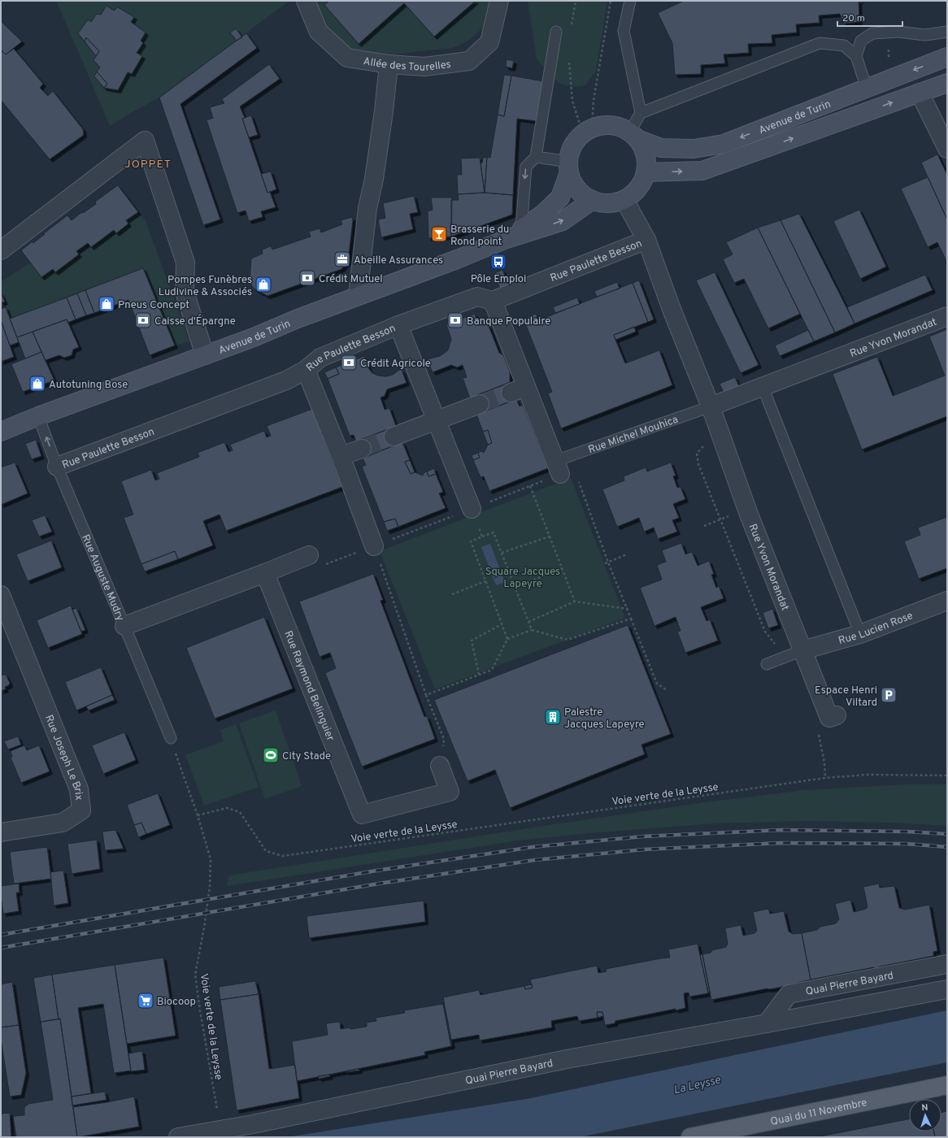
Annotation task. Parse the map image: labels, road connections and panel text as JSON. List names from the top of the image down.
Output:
{
  "streets": {
    "main road": ["Avenue de Turin", "Quai du 11 Novembre"],
    "street": [
      "Allée des Tourelles",
      "Rue Paulette Besson",
      "Rue Yvon Morandat",
      "Rue Lucien Rose",
      "Rue Raymond Belinguier",
      "Rue Joseph Le Brix",
      "Quai Pierre Bayard"
    ],
    "lane": ["Rue Michel Mouhica", "Rue Auguste Mudry"],
    "path": ["Voie verte de la Leysse"]
  },
  "crossings": [
    ["Avenue de Turin", "Rue Yvon Morandat"],
    ["Avenue de Turin", "Rue Auguste Mudry"],
    ["Rue Paulette Besson", "Rue Yvon Morandat"],
    ["Rue Paulette Besson", "Rue Auguste Mudry"],
    ["Rue Yvon Morandat", "Rue Michel Mouhica"],
    ["Rue Yvon Morandat", "Rue Lucien Rose"]
  ],
  "districts": ["JOPPET"],
  "water": ["La Leysse"],
  "parks": ["Square Jacques Lapeyre"],
  "places": {
    "bar": ["Brasserie du Rond point"],
    "office": ["Abeille Assurances"],
    "bus stop": ["Pôle Emploi"],
    "bank": [
      "Crédit Mutuel",
      "Caisse d'Épargne",
      "Banque Populaire",
      "Crédit Agricole"
    ],
    "shop": ["Pompes Funèbres Ludivine & Associés", "Pneus Concept", "Autotuning Bose"],
    "parking": ["Espace Henri Viltard"],
    "building": ["Palestre Jacques Lapeyre"],
    "sports": ["City Stade"],
    "supermarket": ["Biocoop"]
  },
  "scale_bar": "20 m",
  "north": "top"
}
